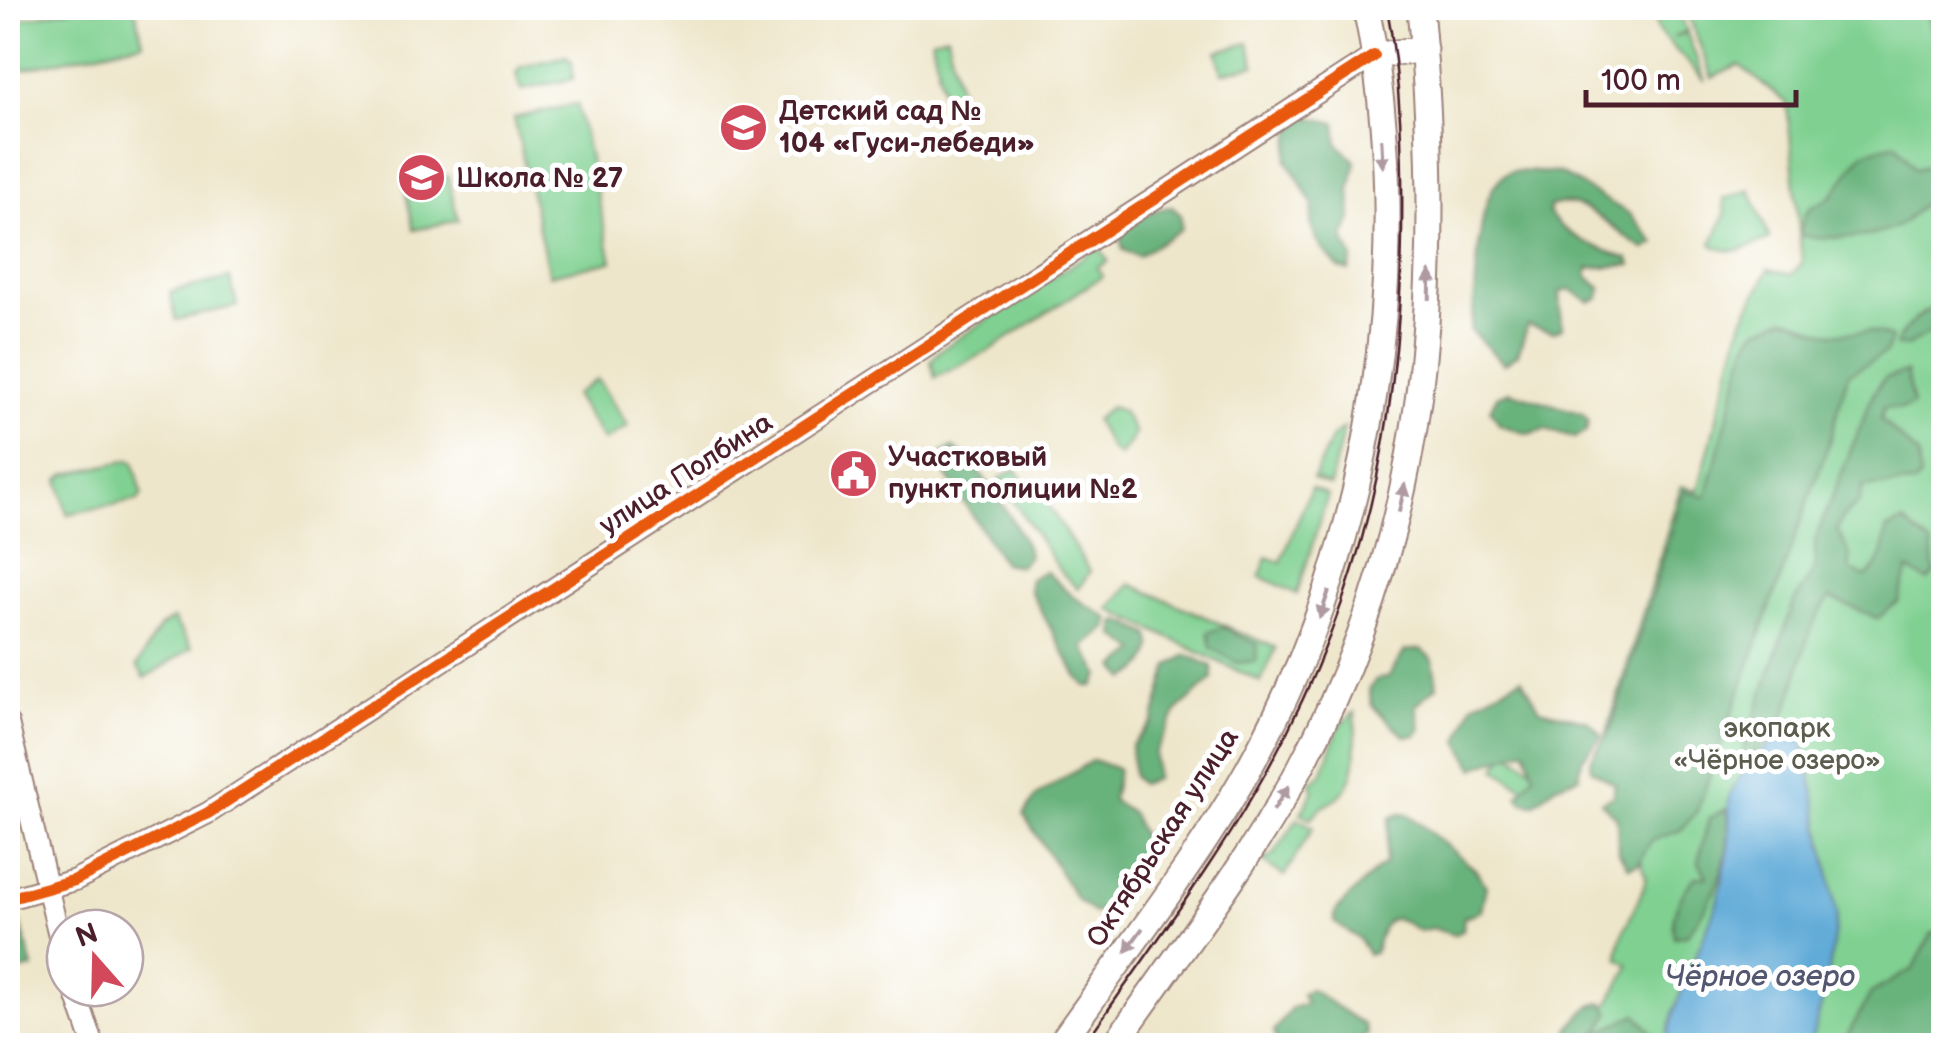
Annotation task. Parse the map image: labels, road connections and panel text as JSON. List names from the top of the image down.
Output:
{
  "streets": {
    "main road": ["улица Полбина", "Октябрьская улица"]
  },
  "crossings": [
    ["улица Полбина", "Октябрьская улица"]
  ],
  "water": ["Чёрное озеро"],
  "parks": ["экопарк «Чёрное озеро»"],
  "places": {
    "school or university": ["Детский сад № 104 «Гуси-лебеди»", "Школа № 27"],
    "public building": ["Участковый пункт полиции №2"]
  },
  "scale_bar": "100 m",
  "north": "top"
}
